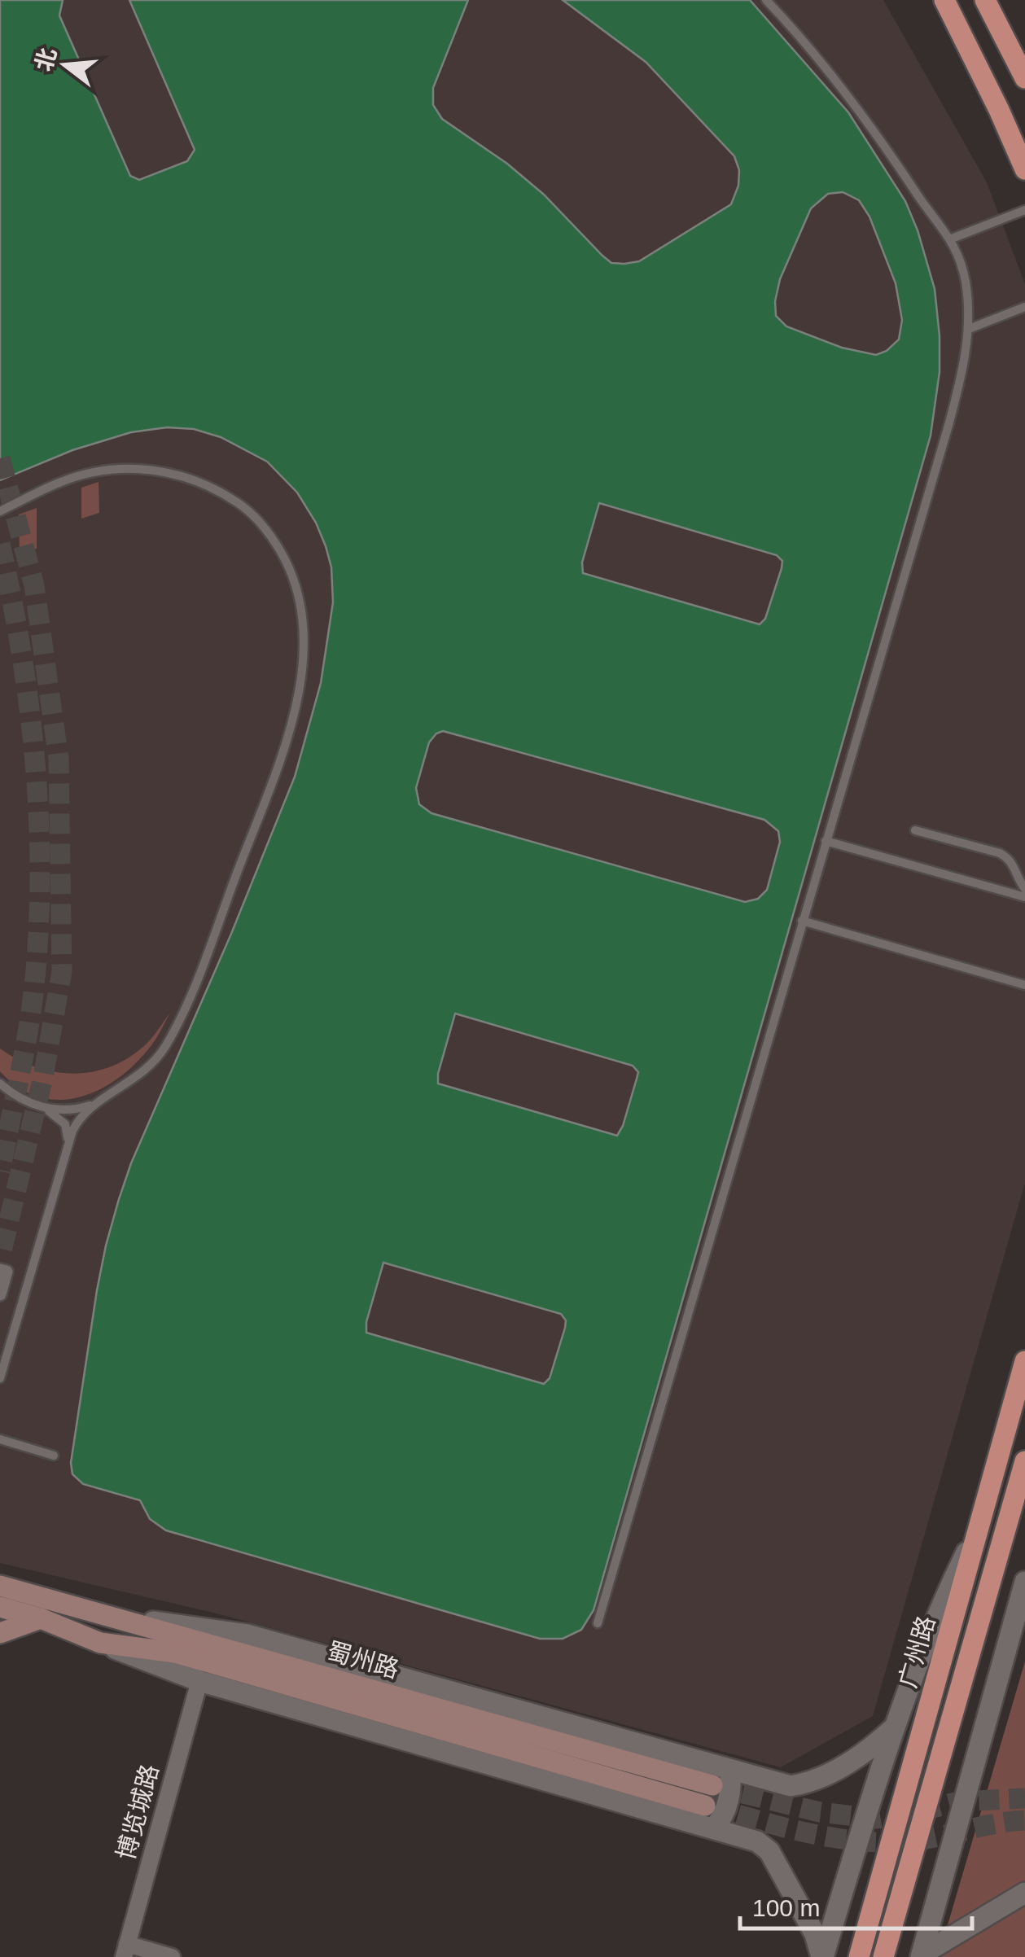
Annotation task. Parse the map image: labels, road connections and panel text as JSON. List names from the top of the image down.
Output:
{
  "streets": {
    "main road": ["广州路", "蜀州路"],
    "street": ["博览城路"]
  },
  "scale_bar": "100 m",
  "north": "left"
}
